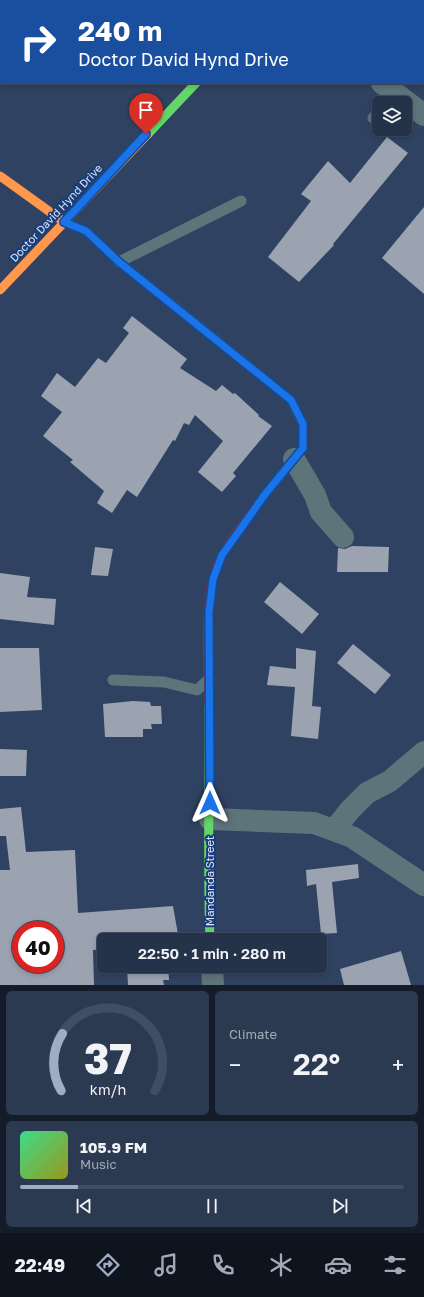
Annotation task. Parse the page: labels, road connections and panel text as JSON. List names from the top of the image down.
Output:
{
  "streets": {
    "street": ["Doctor David Hynd Drive", "Mandanda Street"]
  },
  "crossings": [
    ["Doctor David Hynd Drive", "Mandanda Street"]
  ],
  "page": {
    "turn": ["240 m", "Doctor David Hynd Drive"],
    "limit": "40",
    "trip": "22:50 · 1 min · 280 m",
    "tile": "Climate",
    "heat": ["−", "22°", "+"],
    "song": ["105.9 FM", "Music"],
    "tabs": "22:49",
    "gauge": ["37", "km/h"]
  }
}
